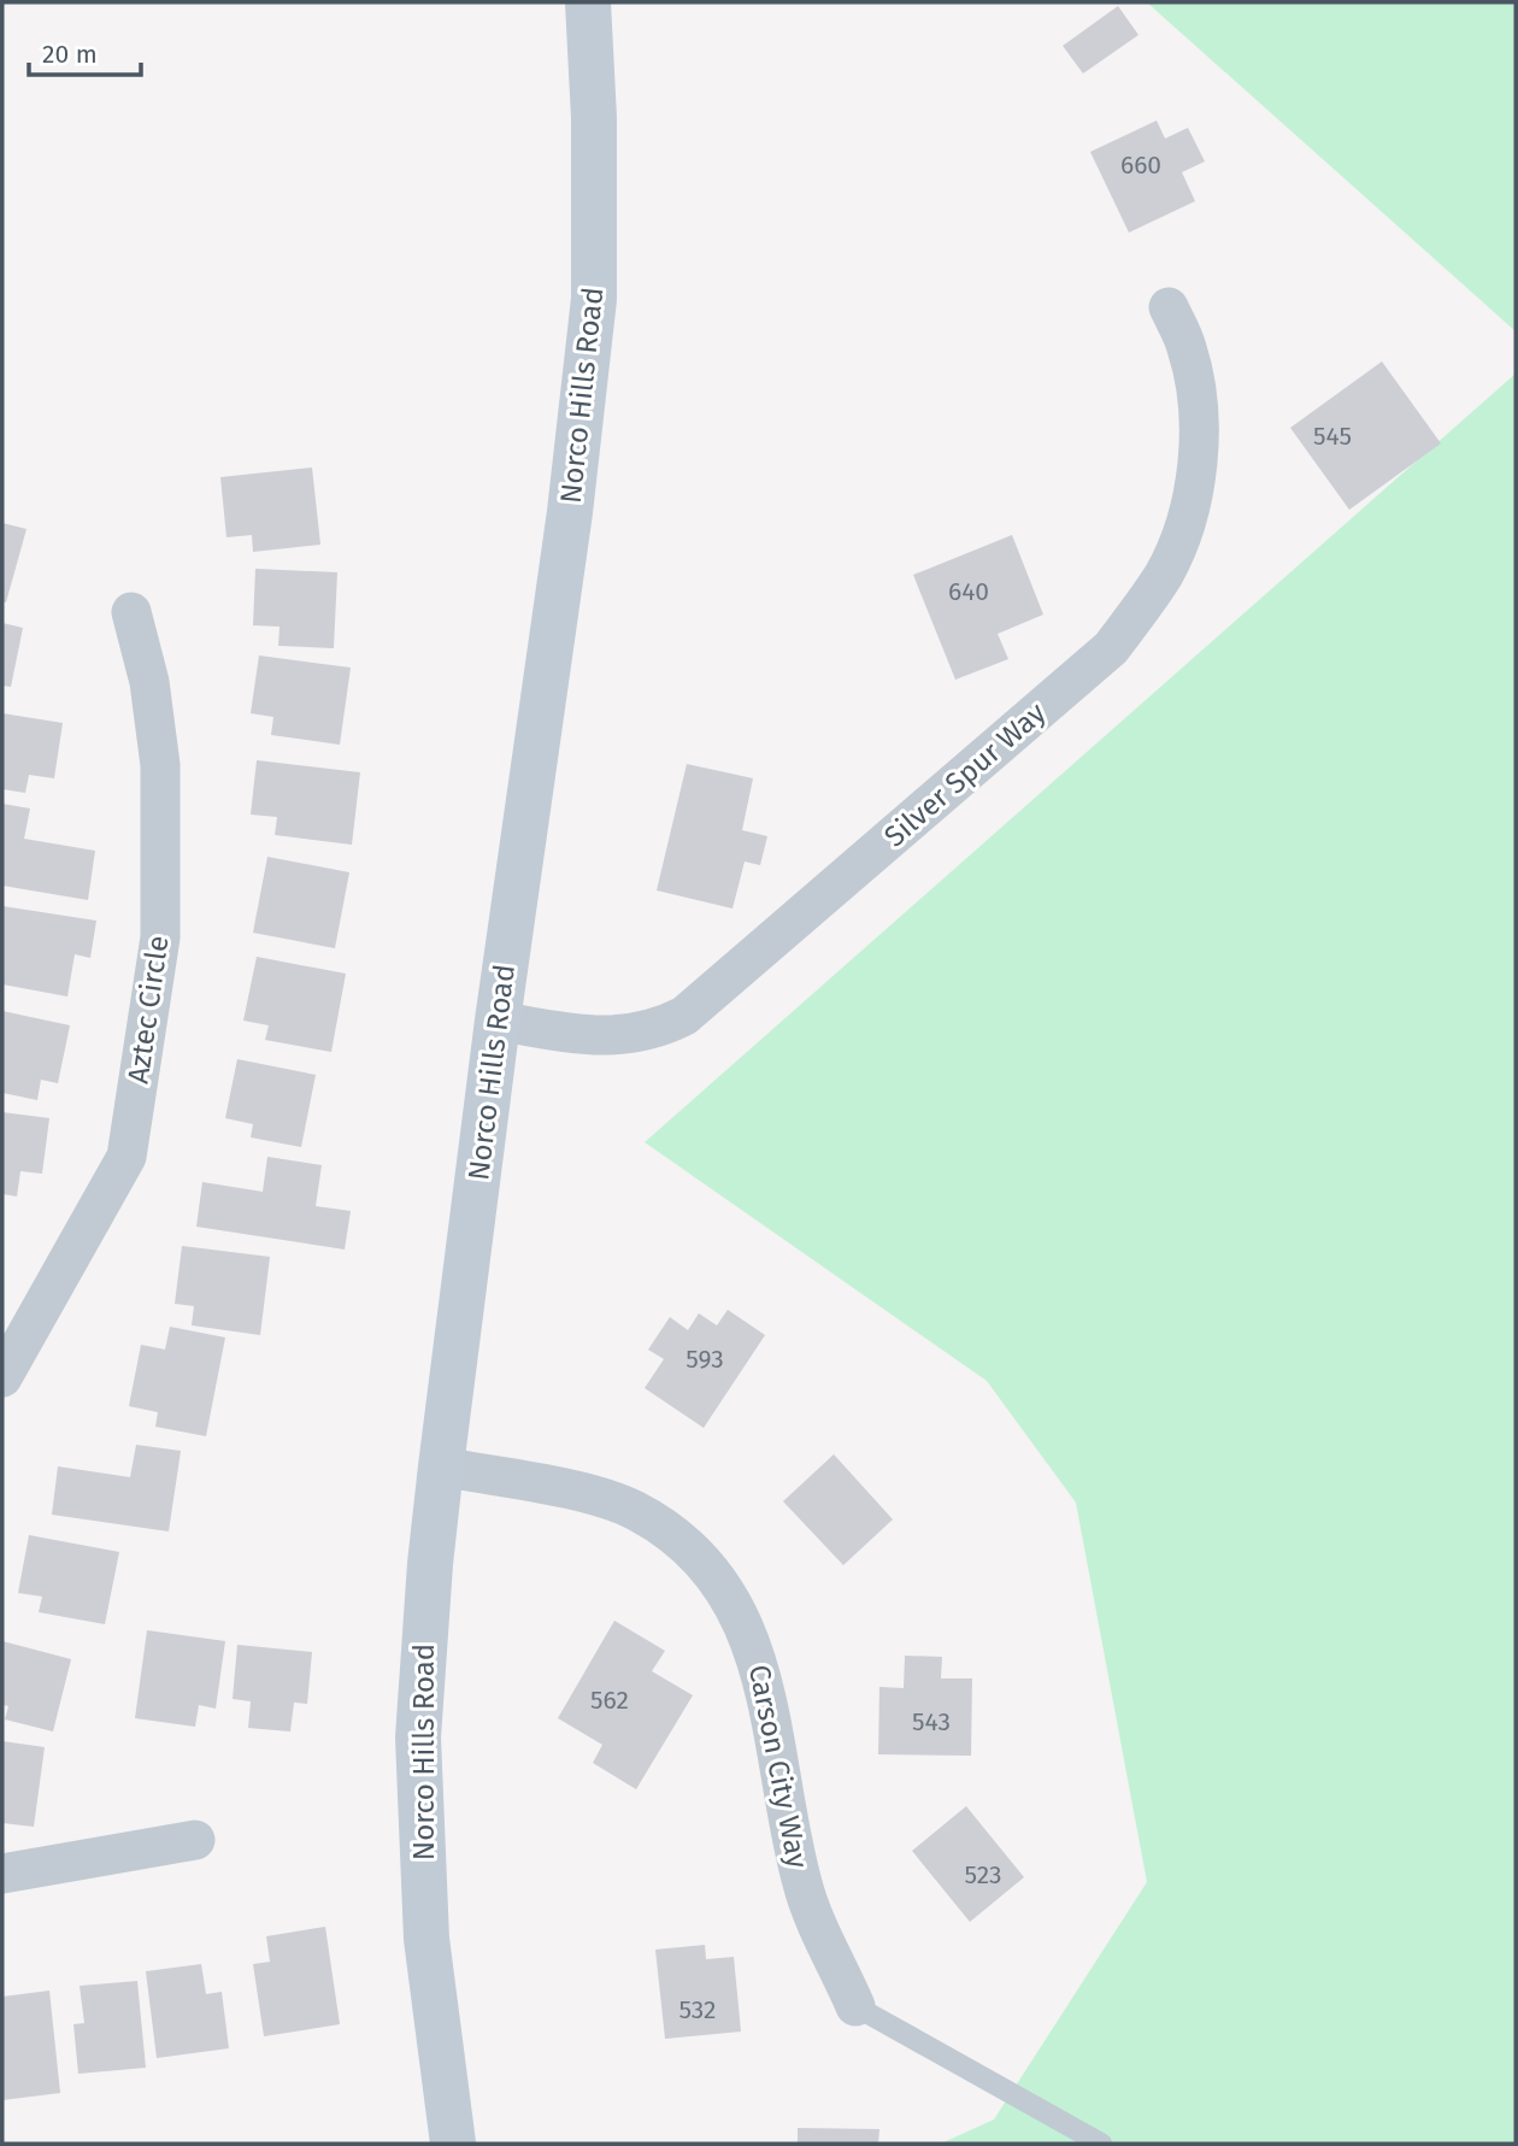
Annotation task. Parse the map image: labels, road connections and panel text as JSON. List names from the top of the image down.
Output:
{
  "streets": {
    "street": [
      "Norco Hills Road",
      "Silver Spur Way",
      "Aztec Circle",
      "Carson City Way"
    ]
  },
  "crossings": [
    ["Norco Hills Road", "Silver Spur Way"],
    ["Norco Hills Road", "Carson City Way"]
  ],
  "house_numbers": [
    "660",
    "545",
    "640",
    "593",
    "562",
    "543",
    "523",
    "532"
  ],
  "scale_bar": "20 m"
}
